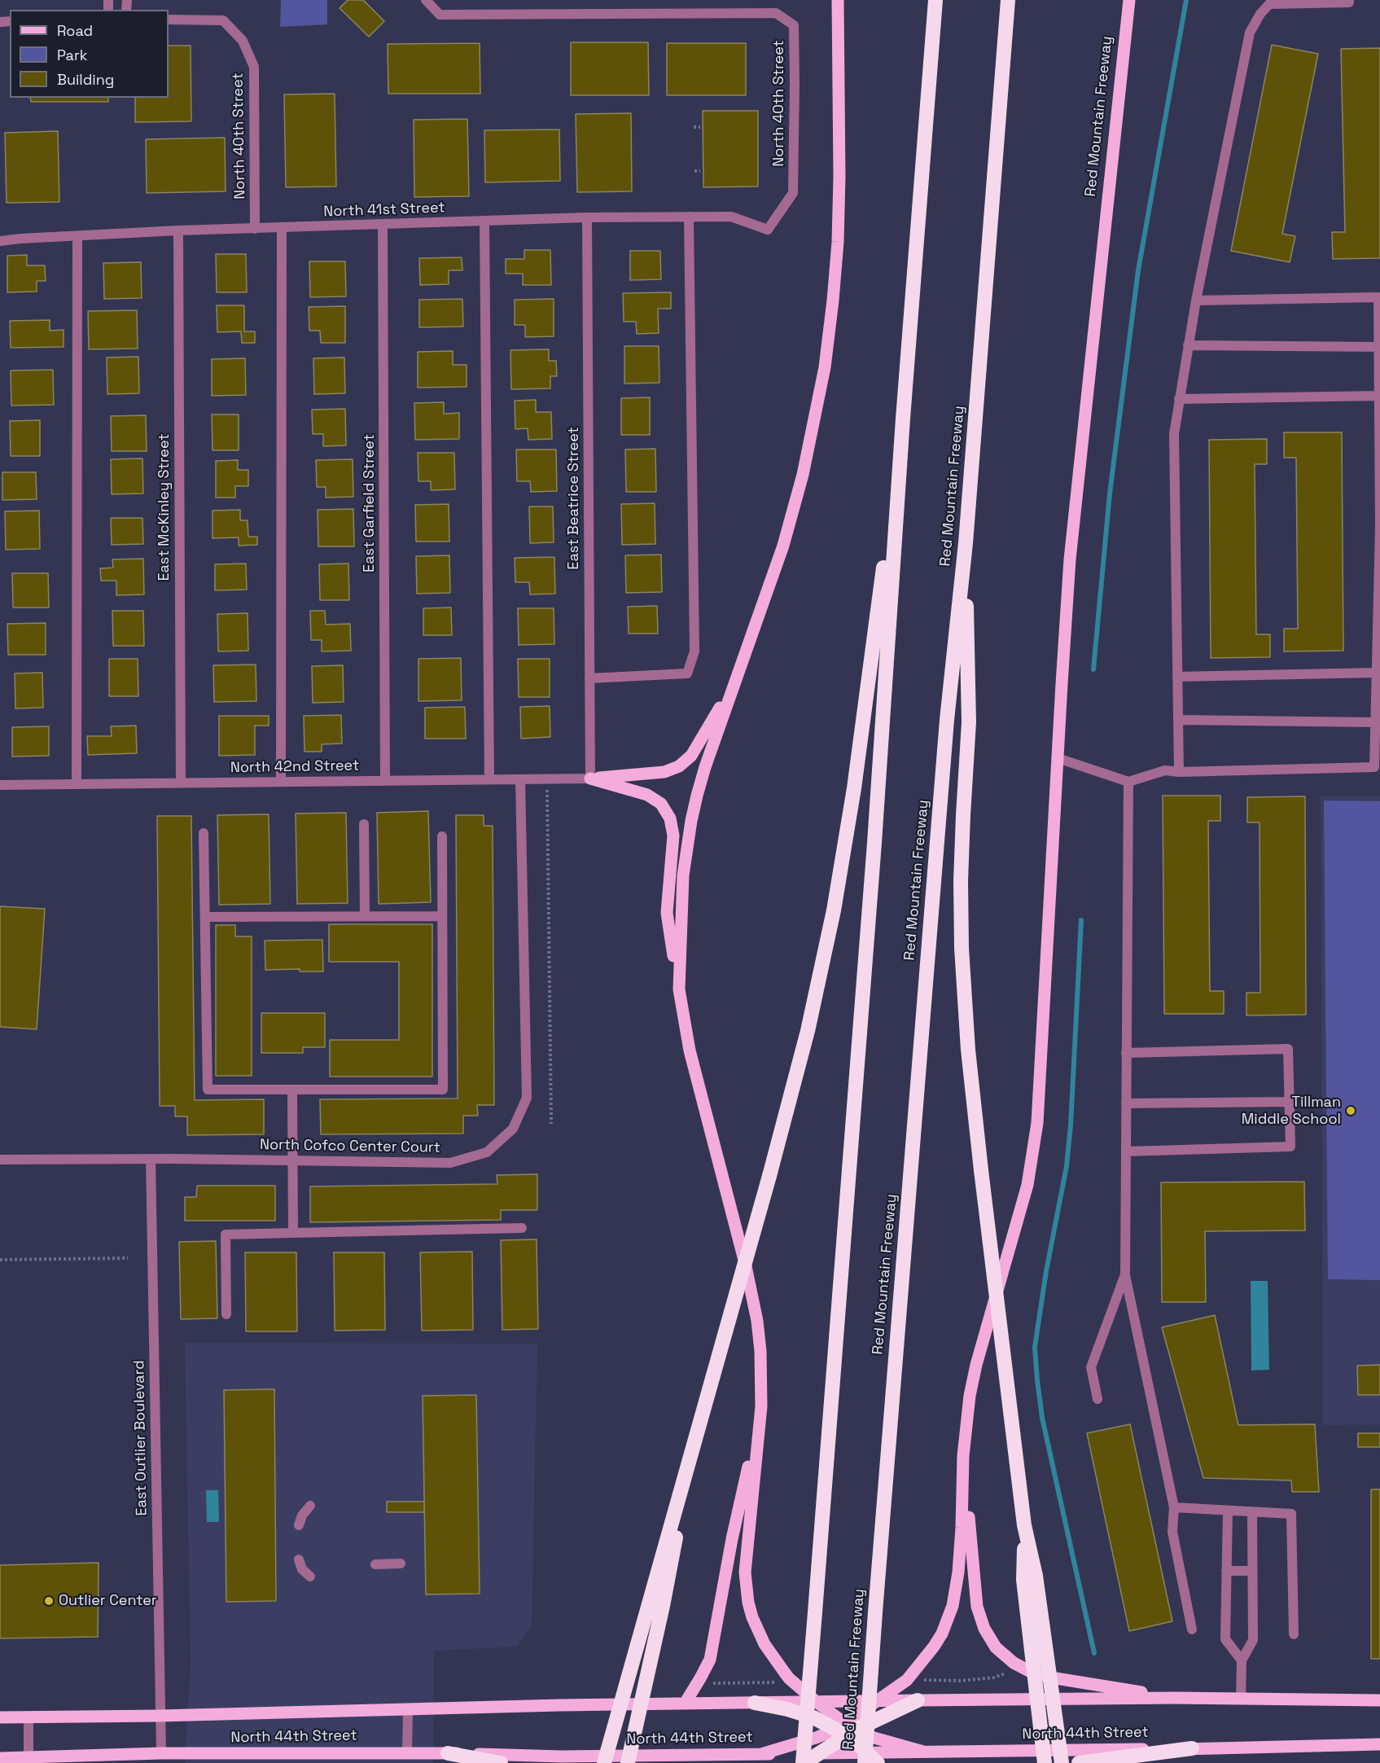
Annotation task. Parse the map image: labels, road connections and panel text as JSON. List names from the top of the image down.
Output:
{
  "streets": {
    "highway": ["Red Mountain Freeway"],
    "main road": ["North 44th Street"],
    "street": [
      "North 40th Street",
      "North 41st Street",
      "East Beatrice Street",
      "East Garfield Street",
      "East McKinley Street",
      "North 42nd Street",
      "North Cofco Center Court",
      "East Outlier Boulevard"
    ]
  },
  "crossings": [
    ["North 40th Street", "North 41st Street"],
    ["Red Mountain Freeway", "North 44th Street"],
    ["North 41st Street", "East Beatrice Street"],
    ["North 41st Street", "East Garfield Street"],
    ["North 41st Street", "East McKinley Street"],
    ["East Beatrice Street", "North 42nd Street"],
    ["East Garfield Street", "North 42nd Street"],
    ["East McKinley Street", "North 42nd Street"],
    ["North 42nd Street", "North Cofco Center Court"],
    ["North Cofco Center Court", "East Outlier Boulevard"],
    ["East Outlier Boulevard", "North 44th Street"]
  ],
  "places": ["Tillman Middle School", "Outlier Center"],
  "legend": ["Road", "Park", "Building"]
}
